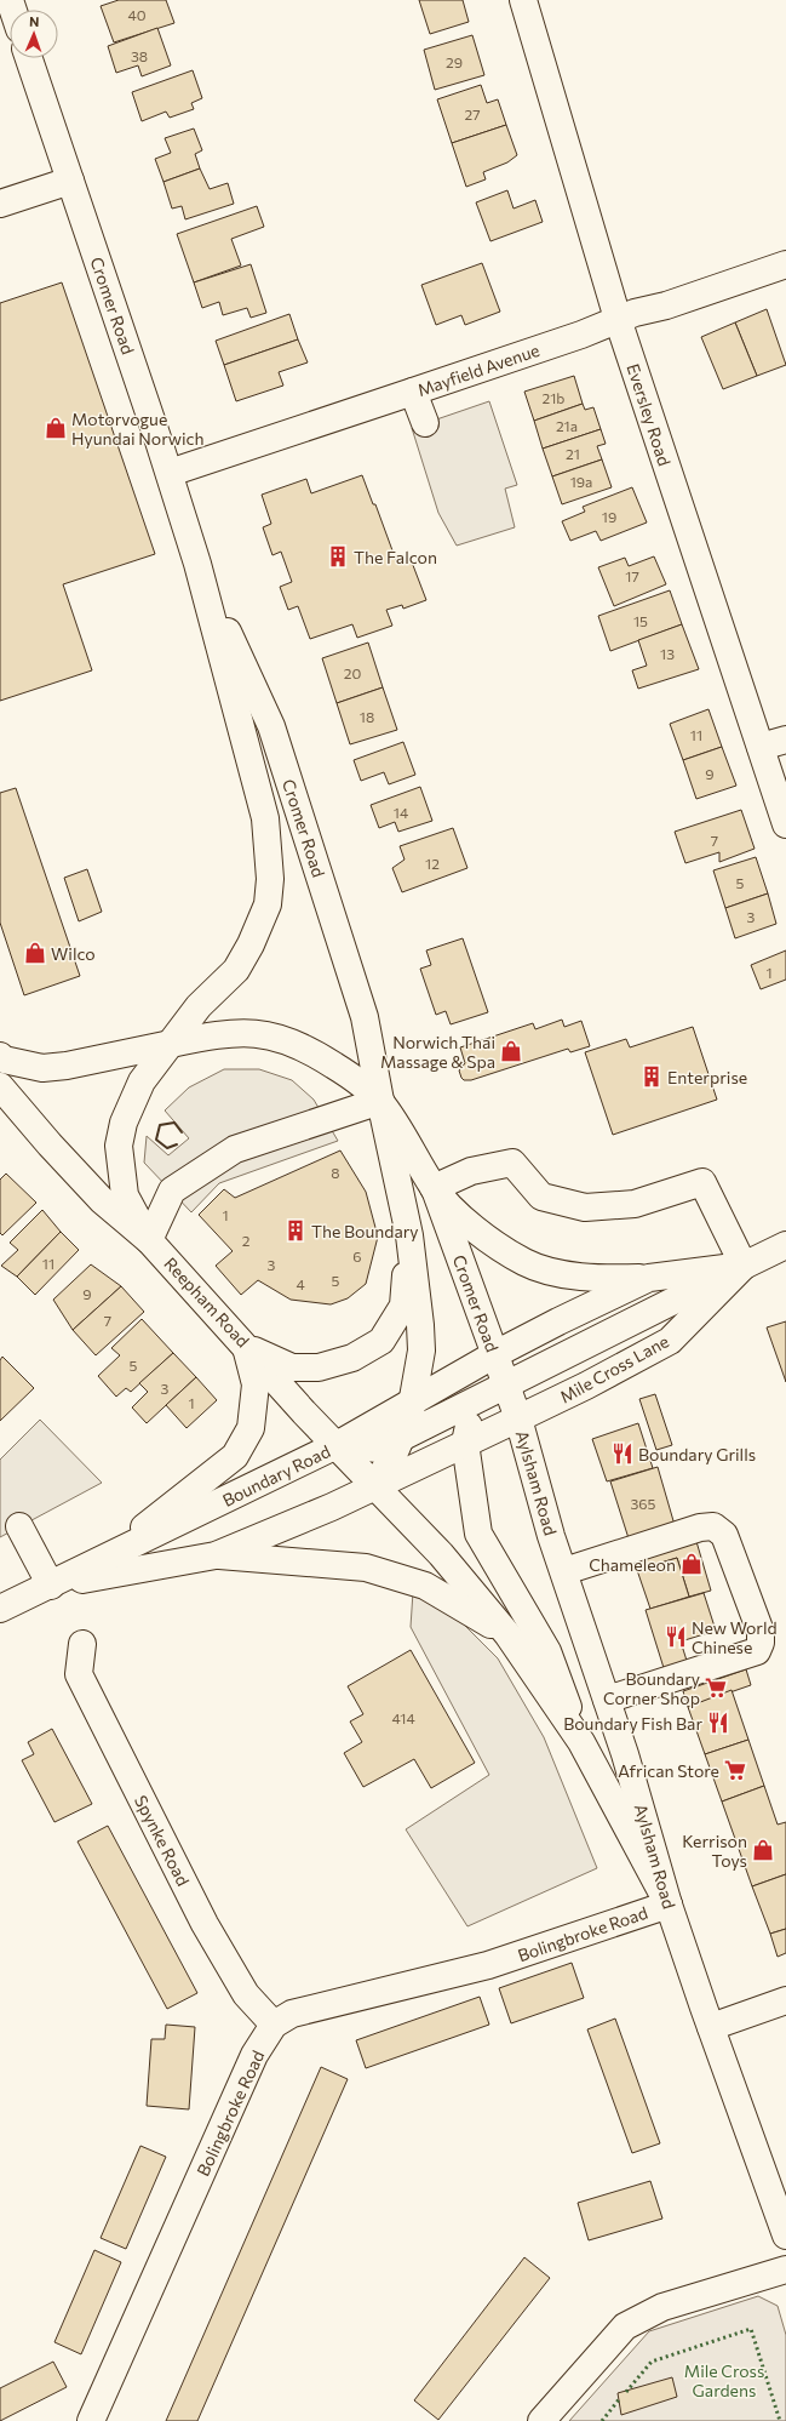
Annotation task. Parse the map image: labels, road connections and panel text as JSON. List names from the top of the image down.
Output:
{
  "streets": {
    "main road": [
      "Cromer Road",
      "Mayfield Avenue",
      "Eversley Road",
      "Reepham Road",
      "Mile Cross Lane",
      "Boundary Road",
      "Aylsham Road",
      "Spynke Road",
      "Bolingbroke Road"
    ]
  },
  "crossings": [
    ["Cromer Road", "Mayfield Avenue"],
    ["Cromer Road", "Reepham Road"],
    ["Cromer Road", "Mile Cross Lane"],
    ["Cromer Road", "Boundary Road"],
    ["Cromer Road", "Aylsham Road"],
    ["Mayfield Avenue", "Eversley Road"],
    ["Reepham Road", "Boundary Road"],
    ["Mile Cross Lane", "Boundary Road"],
    ["Mile Cross Lane", "Aylsham Road"],
    ["Boundary Road", "Aylsham Road"],
    ["Aylsham Road", "Bolingbroke Road"],
    ["Spynke Road", "Bolingbroke Road"]
  ],
  "parks": ["Mile Cross Gardens"],
  "places": {
    "shop": [
      "Motorvogue Hyundai Norwich",
      "Wilco",
      "Norwich Thai Massage & Spa",
      "Chameleon",
      "Kerrison Toys"
    ],
    "building": ["The Falcon", "Enterprise", "The Boundary"],
    "restaurant": ["Boundary Grills", "New World Chinese", "Boundary Fish Bar"],
    "supermarket": ["Boundary Corner Shop", "African Store"]
  },
  "house_numbers": [
    "40",
    "38",
    "29",
    "27",
    "21b",
    "21a",
    "21",
    "19a",
    "19",
    "17",
    "15",
    "13",
    "20",
    "18",
    "11",
    "9",
    "14",
    "7",
    "12",
    "5",
    "3",
    "1",
    "8",
    "1",
    "2",
    "6",
    "11",
    "3",
    "5",
    "4",
    "9",
    "7",
    "5",
    "3",
    "1",
    "365",
    "414"
  ],
  "north": "top"
}
